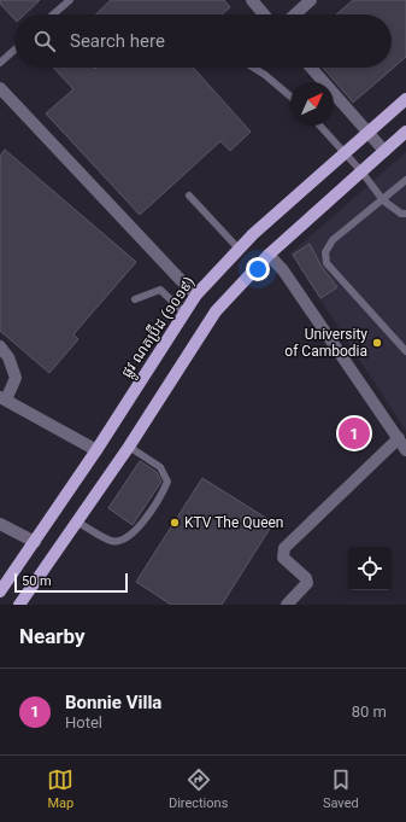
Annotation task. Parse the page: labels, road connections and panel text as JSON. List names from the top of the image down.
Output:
{
  "streets": {
    "main road": ["ផ្លូវ ណតប្រ៊ីដ (១០១៩)"]
  },
  "places": ["University of Cambodia", "KTV The Queen"],
  "scale_bar": "50 m",
  "north": "top right",
  "page": {
    "search": "Search here",
    "pins": "1",
    "scale": "50 m",
    "heading": "Nearby",
    "list": [
      {
        "mark": "1",
        "name": "Bonnie Villa",
        "note": "Hotel",
        "value": "80 m"
      }
    ],
    "nav": ["Map", "Directions", "Saved"]
  }
}
